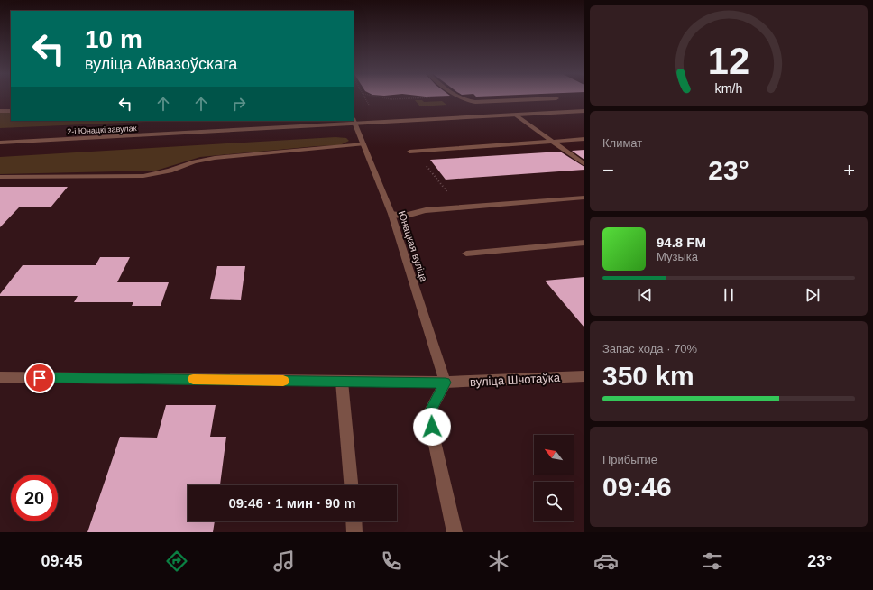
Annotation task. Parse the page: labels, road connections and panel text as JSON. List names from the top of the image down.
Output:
{
  "streets": {
    "street": ["2-і Юнацкі завулак", "Юнацкая вуліца", "вуліца Шчотаўка"]
  },
  "crossings": [
    ["2-і Юнацкі завулак", "Юнацкая вуліца"],
    ["Юнацкая вуліца", "вуліца Шчотаўка"]
  ],
  "north": "top left",
  "page": {
    "turn": ["10 m", "вуліца Айвазоўскага"],
    "tile": [
      "Климат",
      ["Запас хода · 70%", "350 km"],
      ["Прибытие", "09:46"]
    ],
    "heat": ["−", "23°", "+"],
    "song": ["94.8 FM", "Музыка"],
    "limit": "20",
    "trip": "09:46 · 1 мин · 90 m",
    "tabs": ["09:45", "23°"],
    "gauge": ["12", "km/h"]
  }
}
